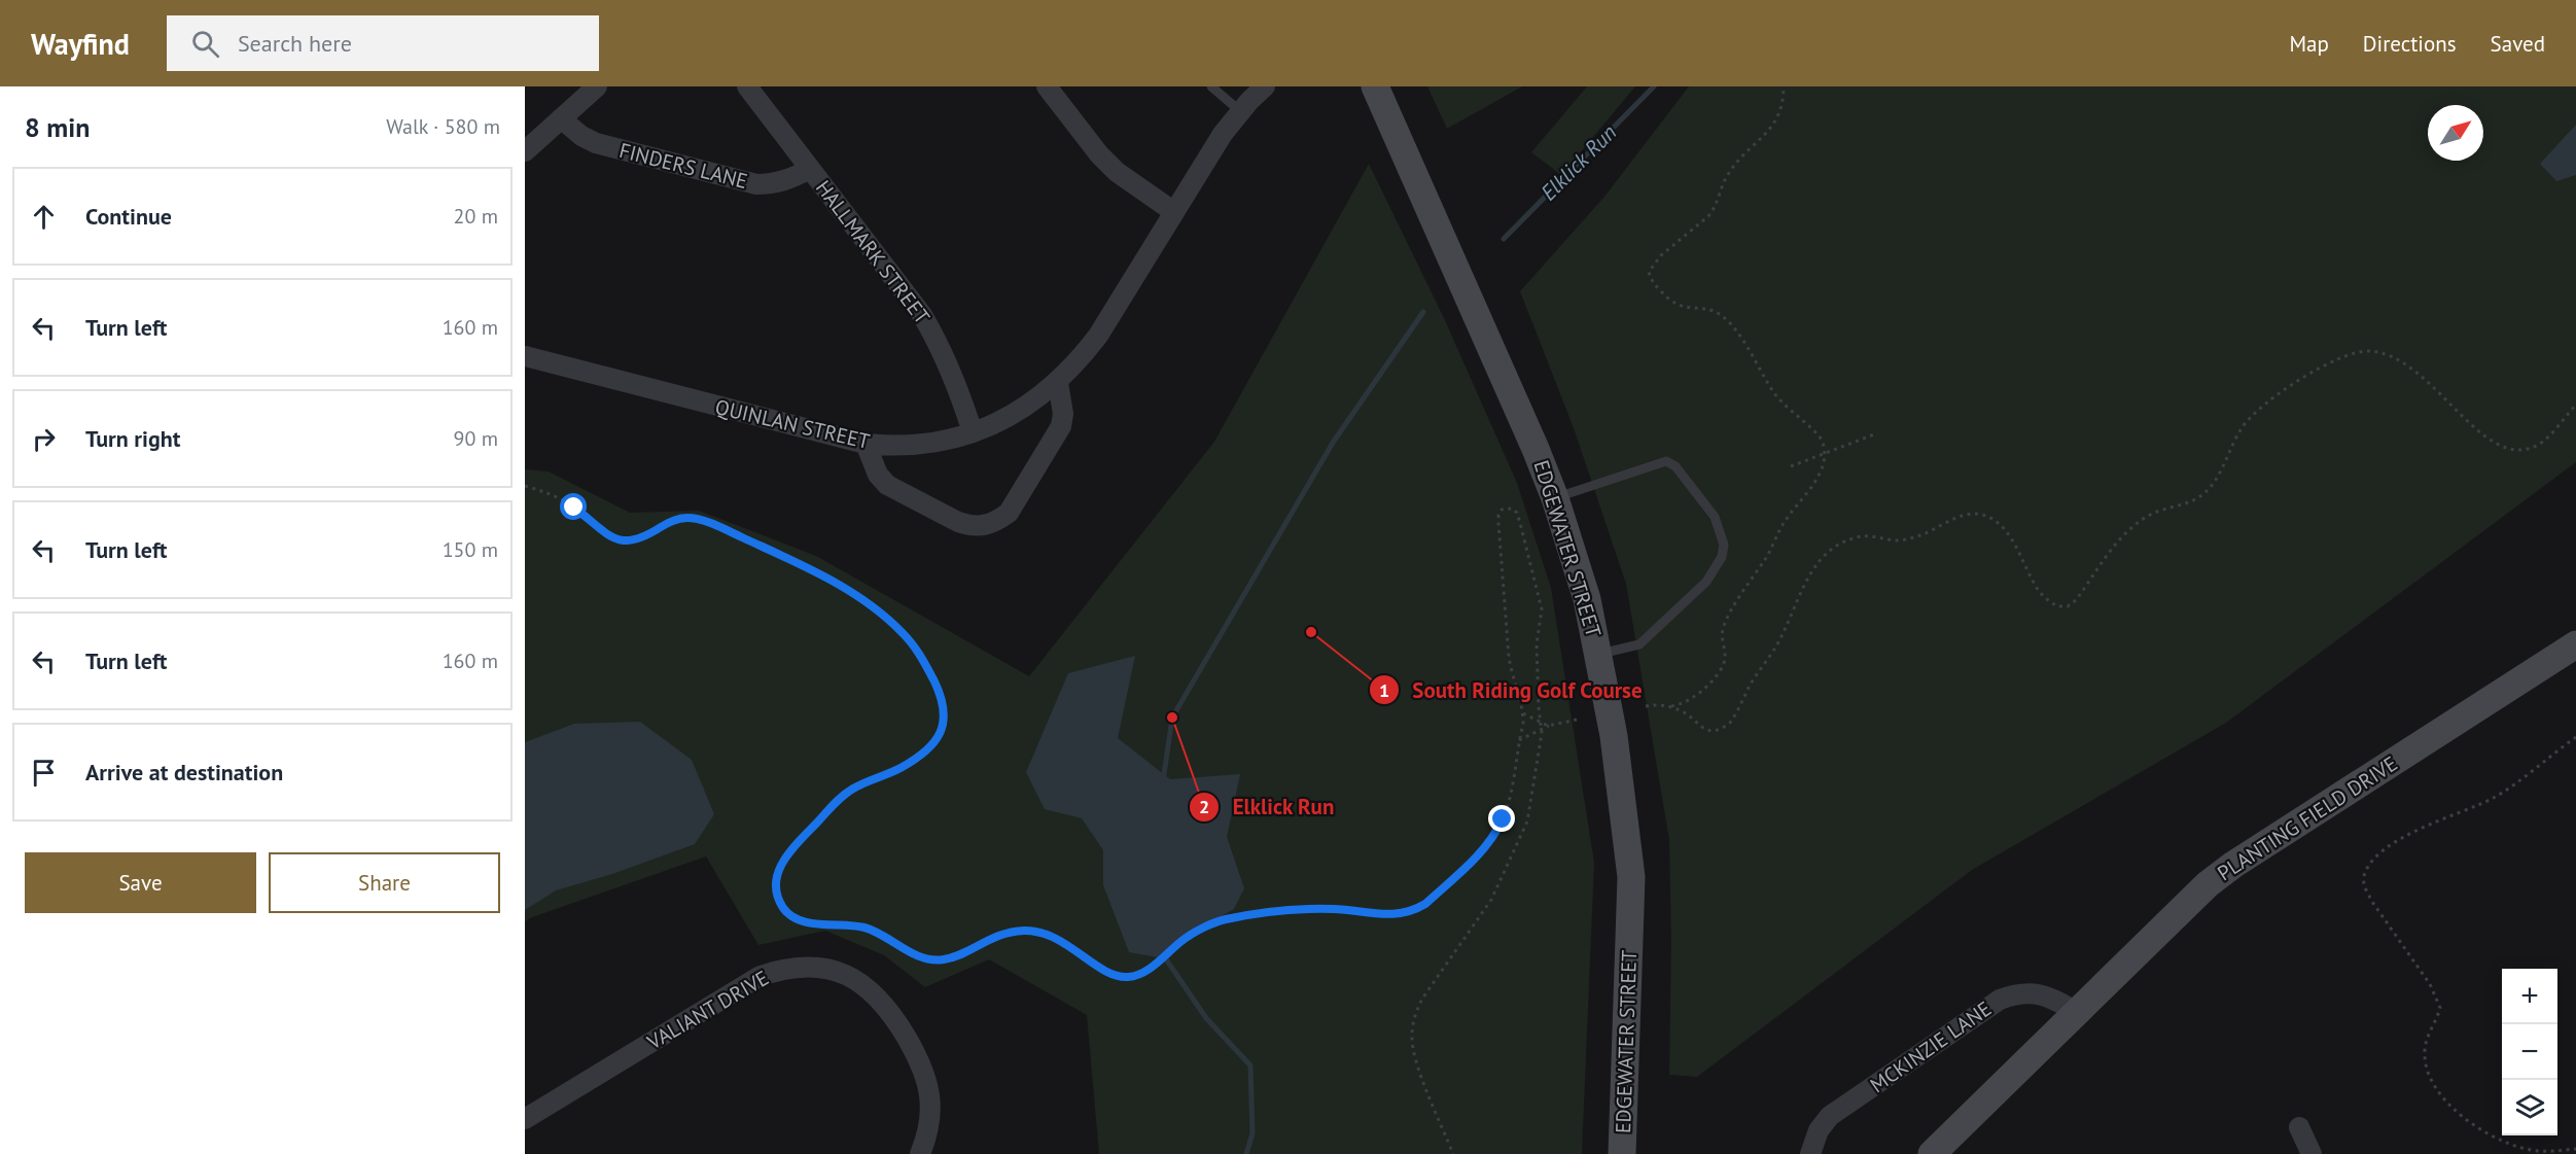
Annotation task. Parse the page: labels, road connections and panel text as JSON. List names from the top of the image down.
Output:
{
  "streets": {
    "street": [
      "FINDERS LANE",
      "HALLMARK STREET",
      "QUINLAN STREET",
      "EDGEWATER STREET",
      "PLANTING FIELD DRIVE",
      "VALIANT DRIVE",
      "MCKINZIE LANE"
    ]
  },
  "crossings": [
    ["FINDERS LANE", "HALLMARK STREET"],
    ["HALLMARK STREET", "QUINLAN STREET"],
    ["PLANTING FIELD DRIVE", "MCKINZIE LANE"]
  ],
  "water": ["Elklick Run"],
  "places": ["South Riding Golf Course", "Elklick Run"],
  "north": "top right",
  "page": {
    "header": "Wayfind",
    "search": "Search here",
    "nav": ["Map", "Directions", "Saved"],
    "heading": ["8 min", "Walk · 580 m"],
    "list": [
      ["Continue", "20 m"],
      ["Turn left", "160 m"],
      ["Turn right", "90 m"],
      ["Turn left", "150 m"],
      ["Turn left", "160 m"],
      "Arrive at destination"
    ],
    "buttons": ["Save", "Share"],
    "map_buttons": ["+", "−"]
  }
}
